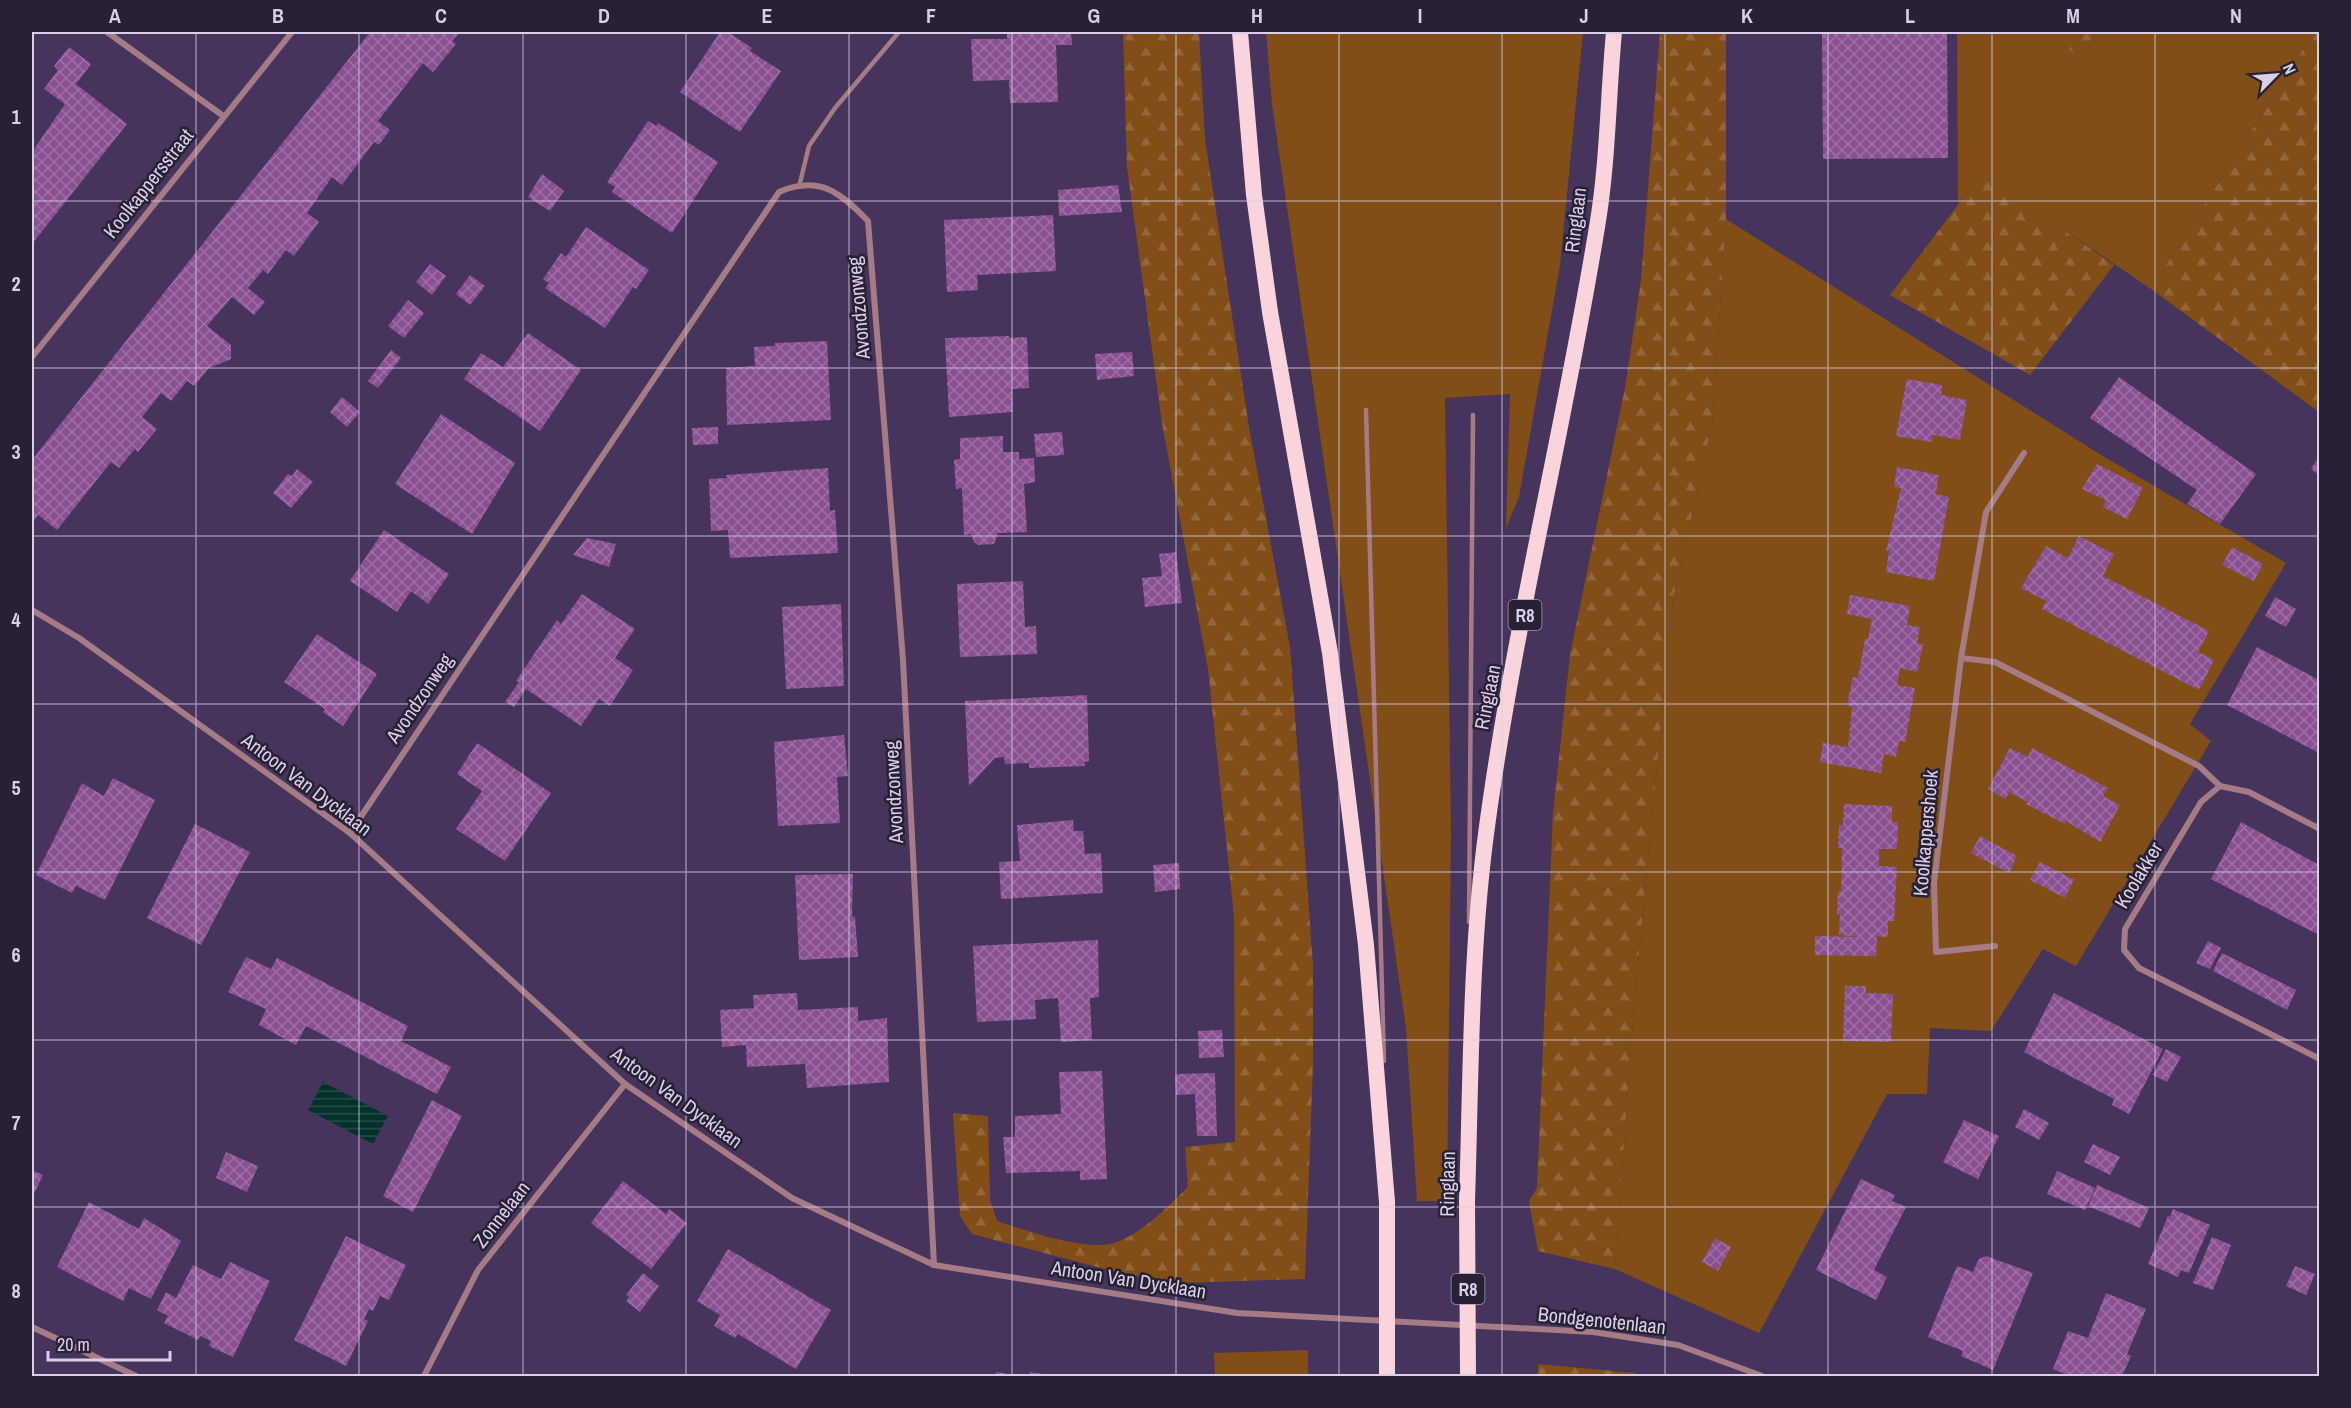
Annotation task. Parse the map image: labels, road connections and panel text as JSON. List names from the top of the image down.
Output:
{
  "streets": {
    "highway": ["Ringlaan", "R8"],
    "street": [
      "Koolkappersstraat",
      "Avondzonweg",
      "Antoon Van Dycklaan",
      "Koolkappershoek",
      "Koolakker",
      "Zonnelaan",
      "Bondgenotenlaan"
    ]
  },
  "crossings": [
    ["Avondzonweg", "Antoon Van Dycklaan"],
    ["Antoon Van Dycklaan", "Zonnelaan"],
    ["Antoon Van Dycklaan", "Bondgenotenlaan"]
  ],
  "scale_bar": "20 m",
  "north": "top right",
  "grid": {
    "columns": [
      "A",
      "B",
      "C",
      "D",
      "E",
      "F",
      "G",
      "H",
      "I",
      "J",
      "K",
      "L",
      "M",
      "N"
    ],
    "rows": [
      "1",
      "2",
      "3",
      "4",
      "5",
      "6",
      "7",
      "8"
    ]
  }
}
